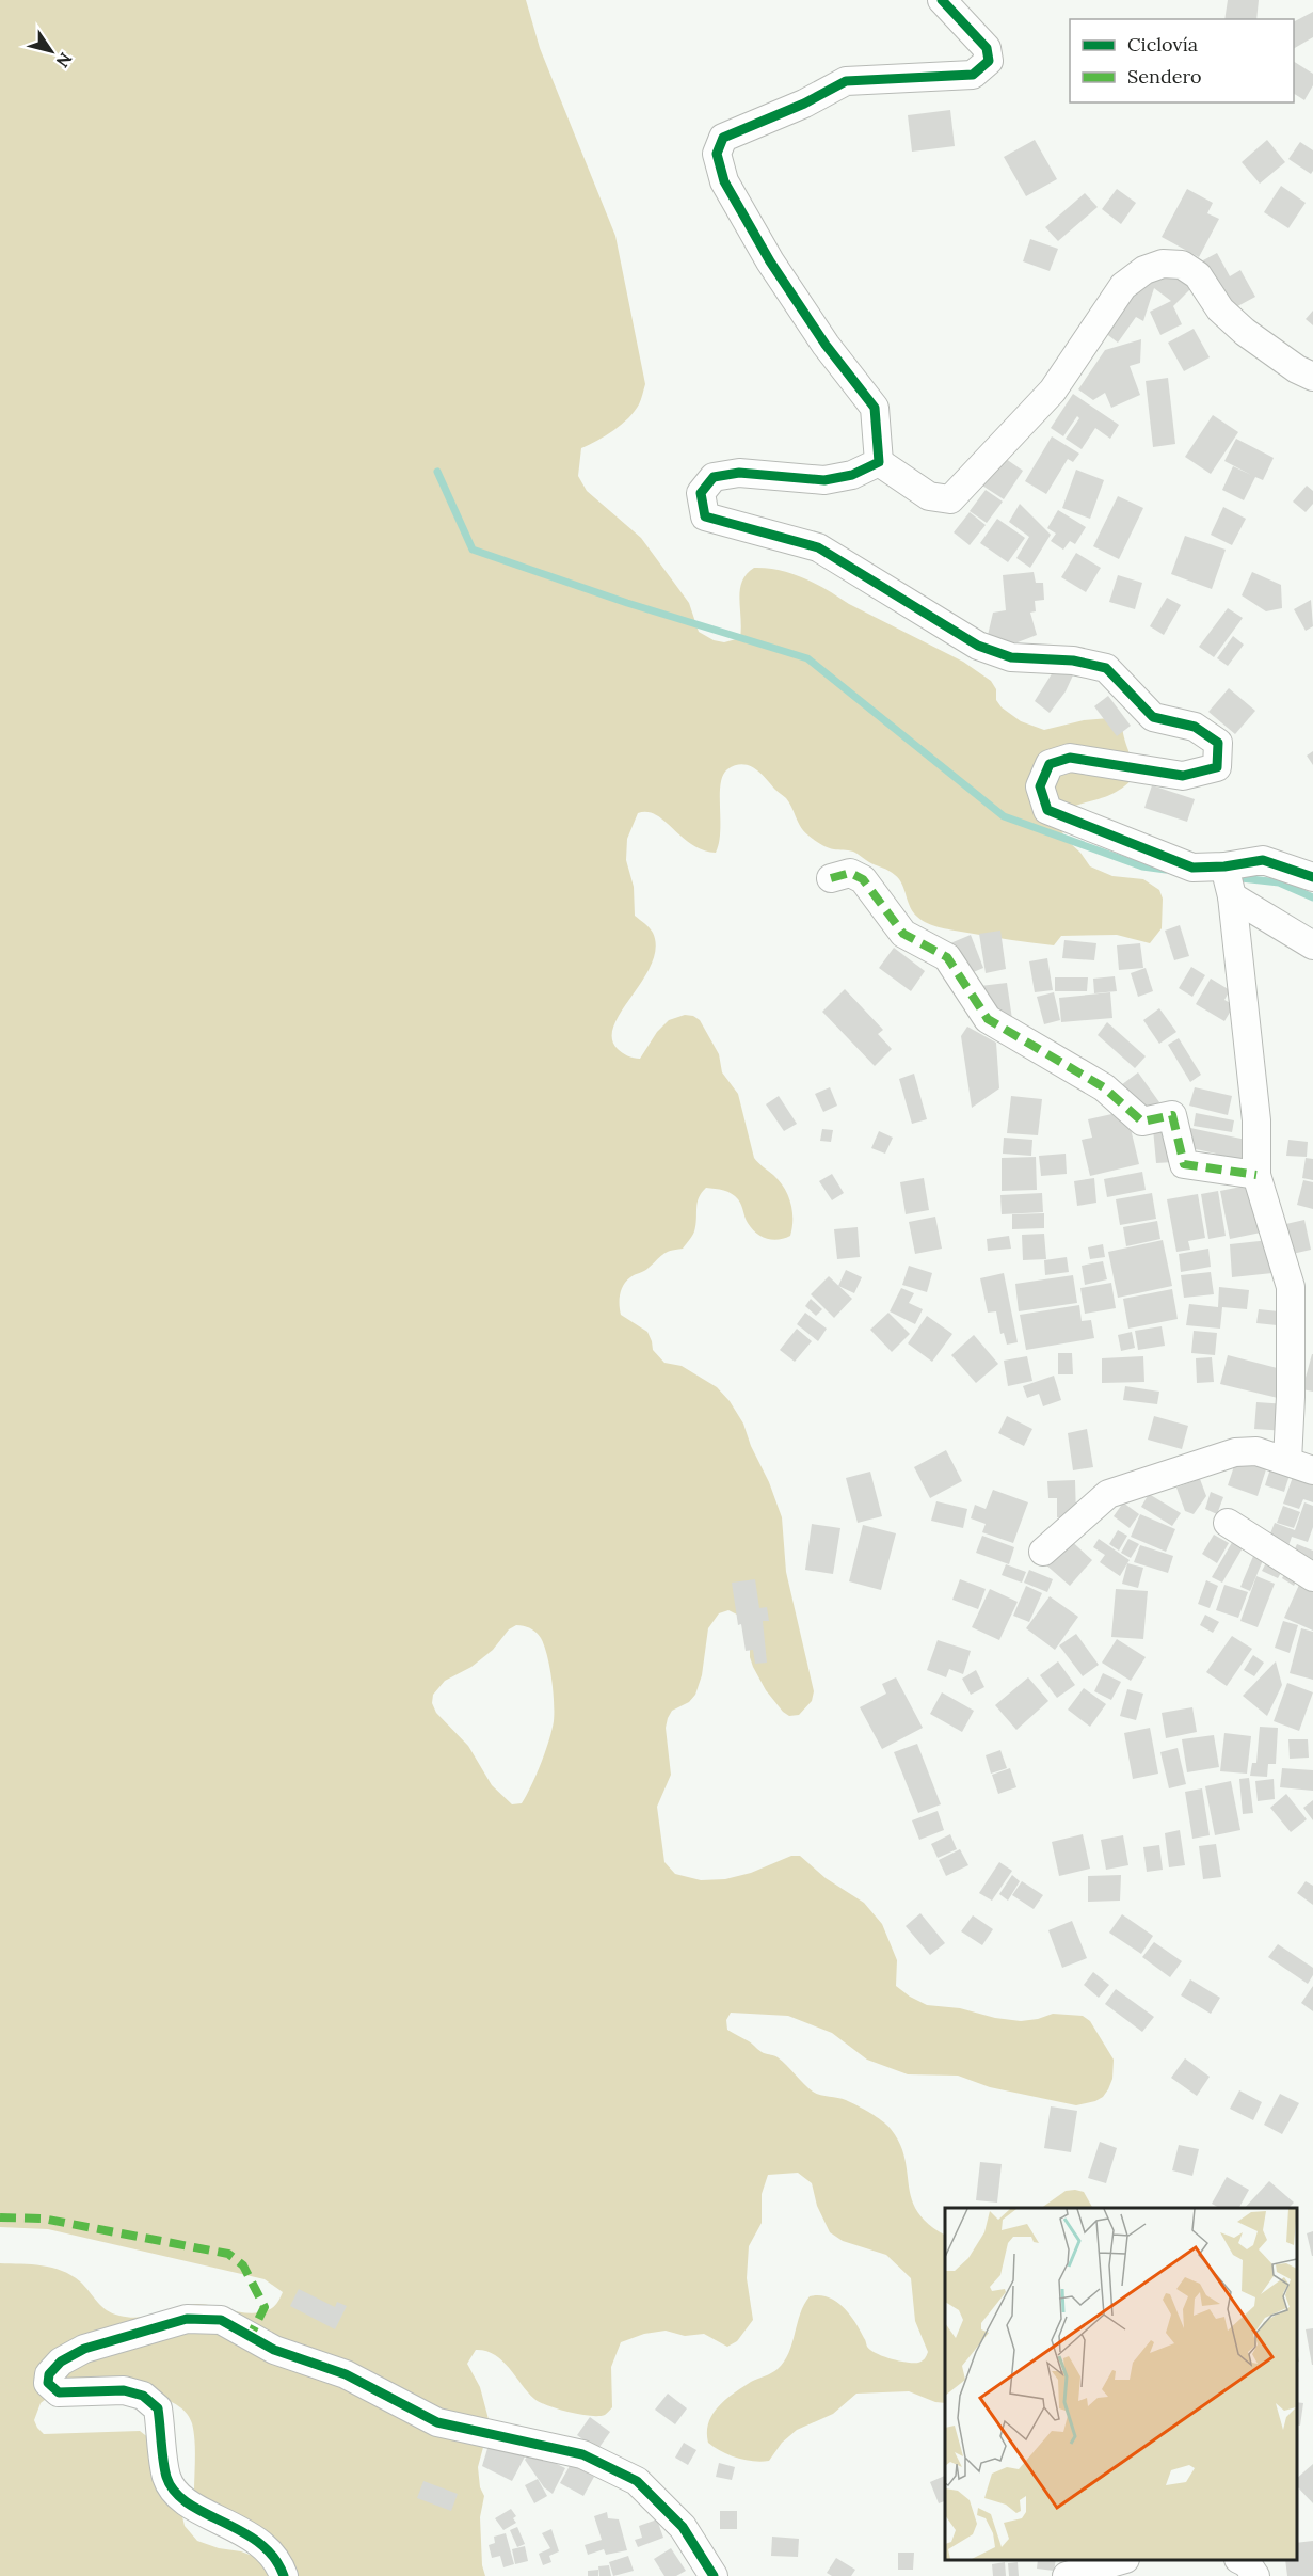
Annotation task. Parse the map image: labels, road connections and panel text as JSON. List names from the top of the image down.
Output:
{
  "legend": ["Ciclovía", "Sendero"],
  "north": "bottom right"
}
